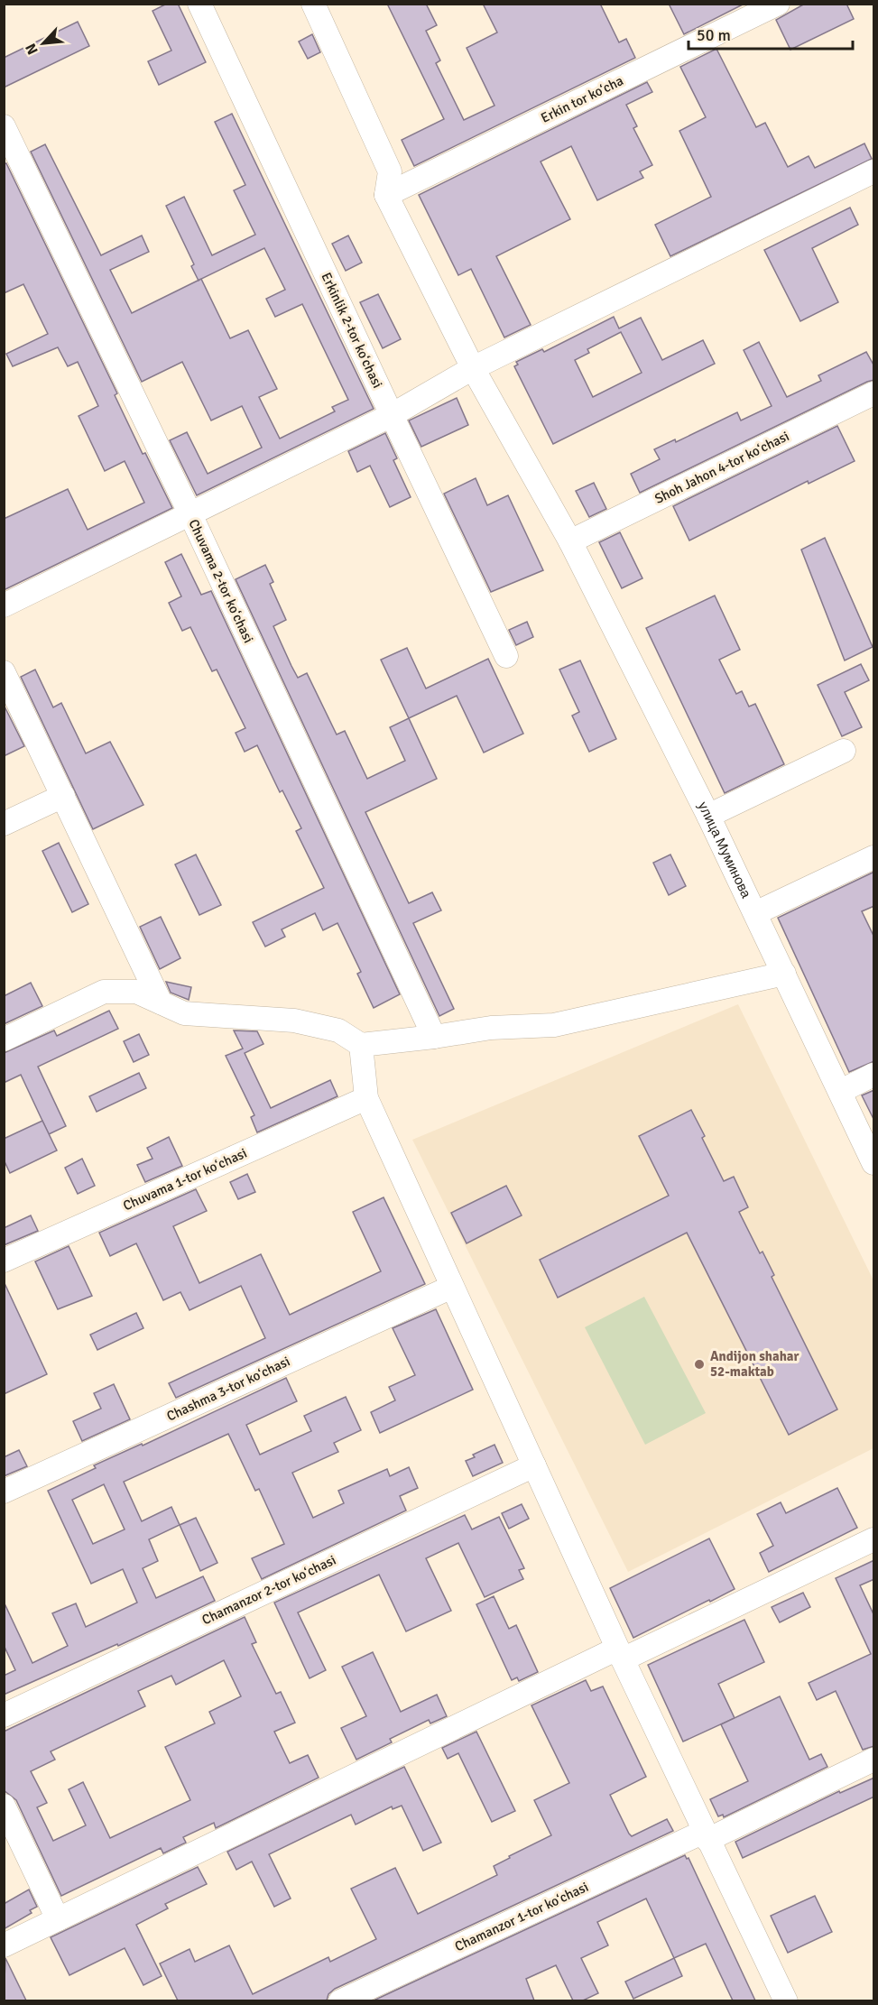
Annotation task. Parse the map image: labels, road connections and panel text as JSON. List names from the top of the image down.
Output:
{
  "streets": {
    "street": [
      "Erkin tor koʻcha",
      "Erkinlik 2-tor koʻchasi",
      "Shoh Jahon 4-tor koʻchasi",
      "Chuvama 2-tor koʻchasi",
      "улица Муминова",
      "Chuvama 1-tor koʻchasi",
      "Chashma 3-tor koʻchasi",
      "Chamanzor 2-tor koʻchasi",
      "Chamanzor 1-tor koʻchasi"
    ]
  },
  "crossings": [
    ["Erkin tor koʻcha", "улица Муминова"],
    ["Shoh Jahon 4-tor koʻchasi", "улица Муминова"]
  ],
  "places": ["Andijon shahar 52-maktab"],
  "scale_bar": "50 m",
  "north": "bottom left"
}
